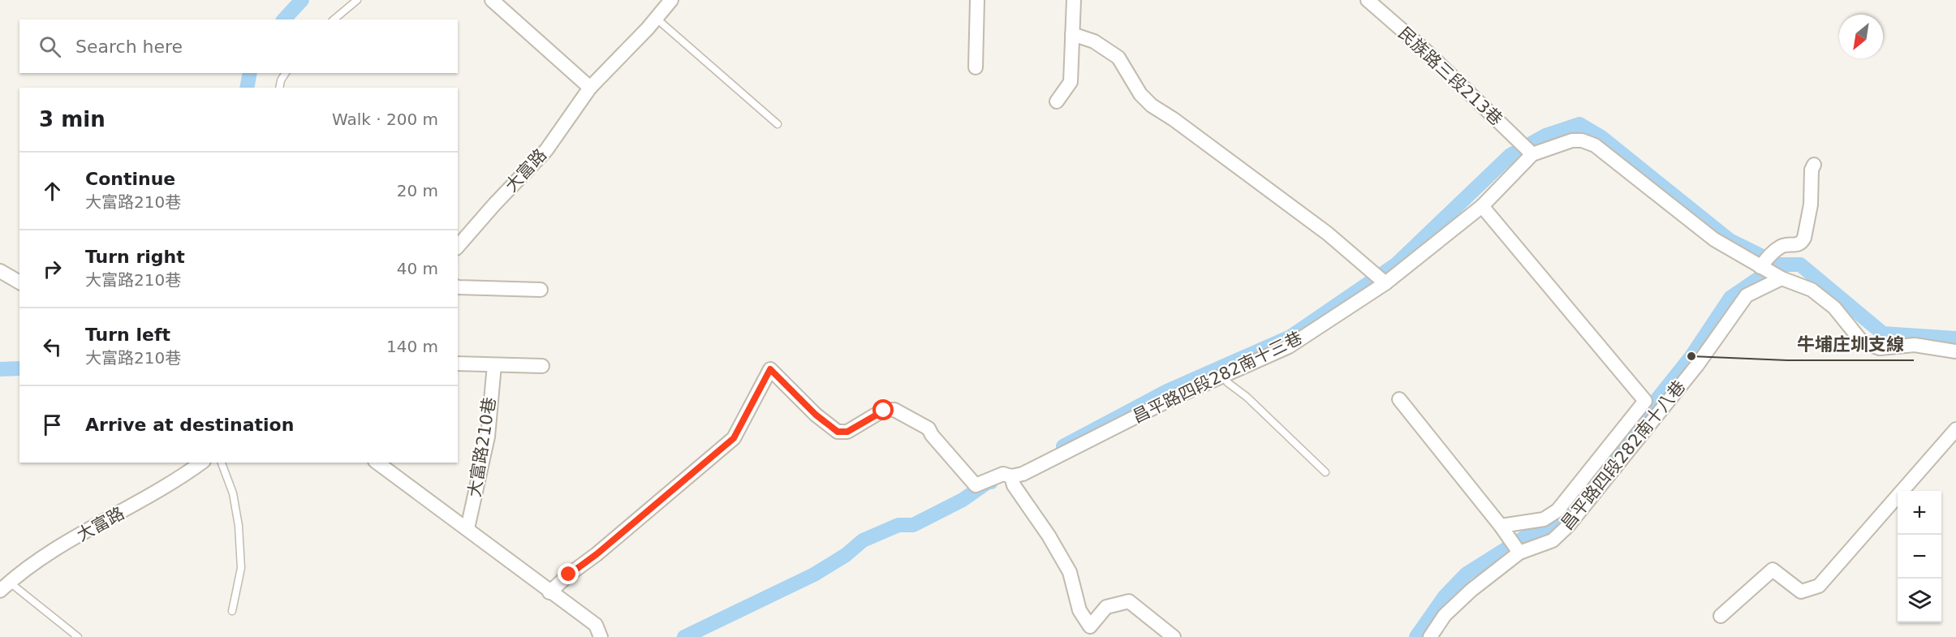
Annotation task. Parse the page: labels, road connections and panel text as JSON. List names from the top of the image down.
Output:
{
  "streets": {
    "street": [
      "民族路三段213巷",
      "大富路",
      "昌平路四段282南十三巷",
      "大富路210巷",
      "昌平路四段282南十八巷"
    ]
  },
  "crossings": [
    ["民族路三段213巷", "昌平路四段282南十三巷"],
    ["昌平路四段282南十三巷", "昌平路四段282南十八巷"]
  ],
  "places": ["牛埔庄圳支線"],
  "north": "bottom left",
  "page": {
    "search": "Search here",
    "heading": ["3 min", "Walk · 200 m"],
    "list": [
      ["Continue", "大富路210巷", "20 m"],
      ["Turn right", "大富路210巷", "40 m"],
      ["Turn left", "大富路210巷", "140 m"],
      "Arrive at destination"
    ],
    "map_buttons": ["+", "−"]
  }
}
